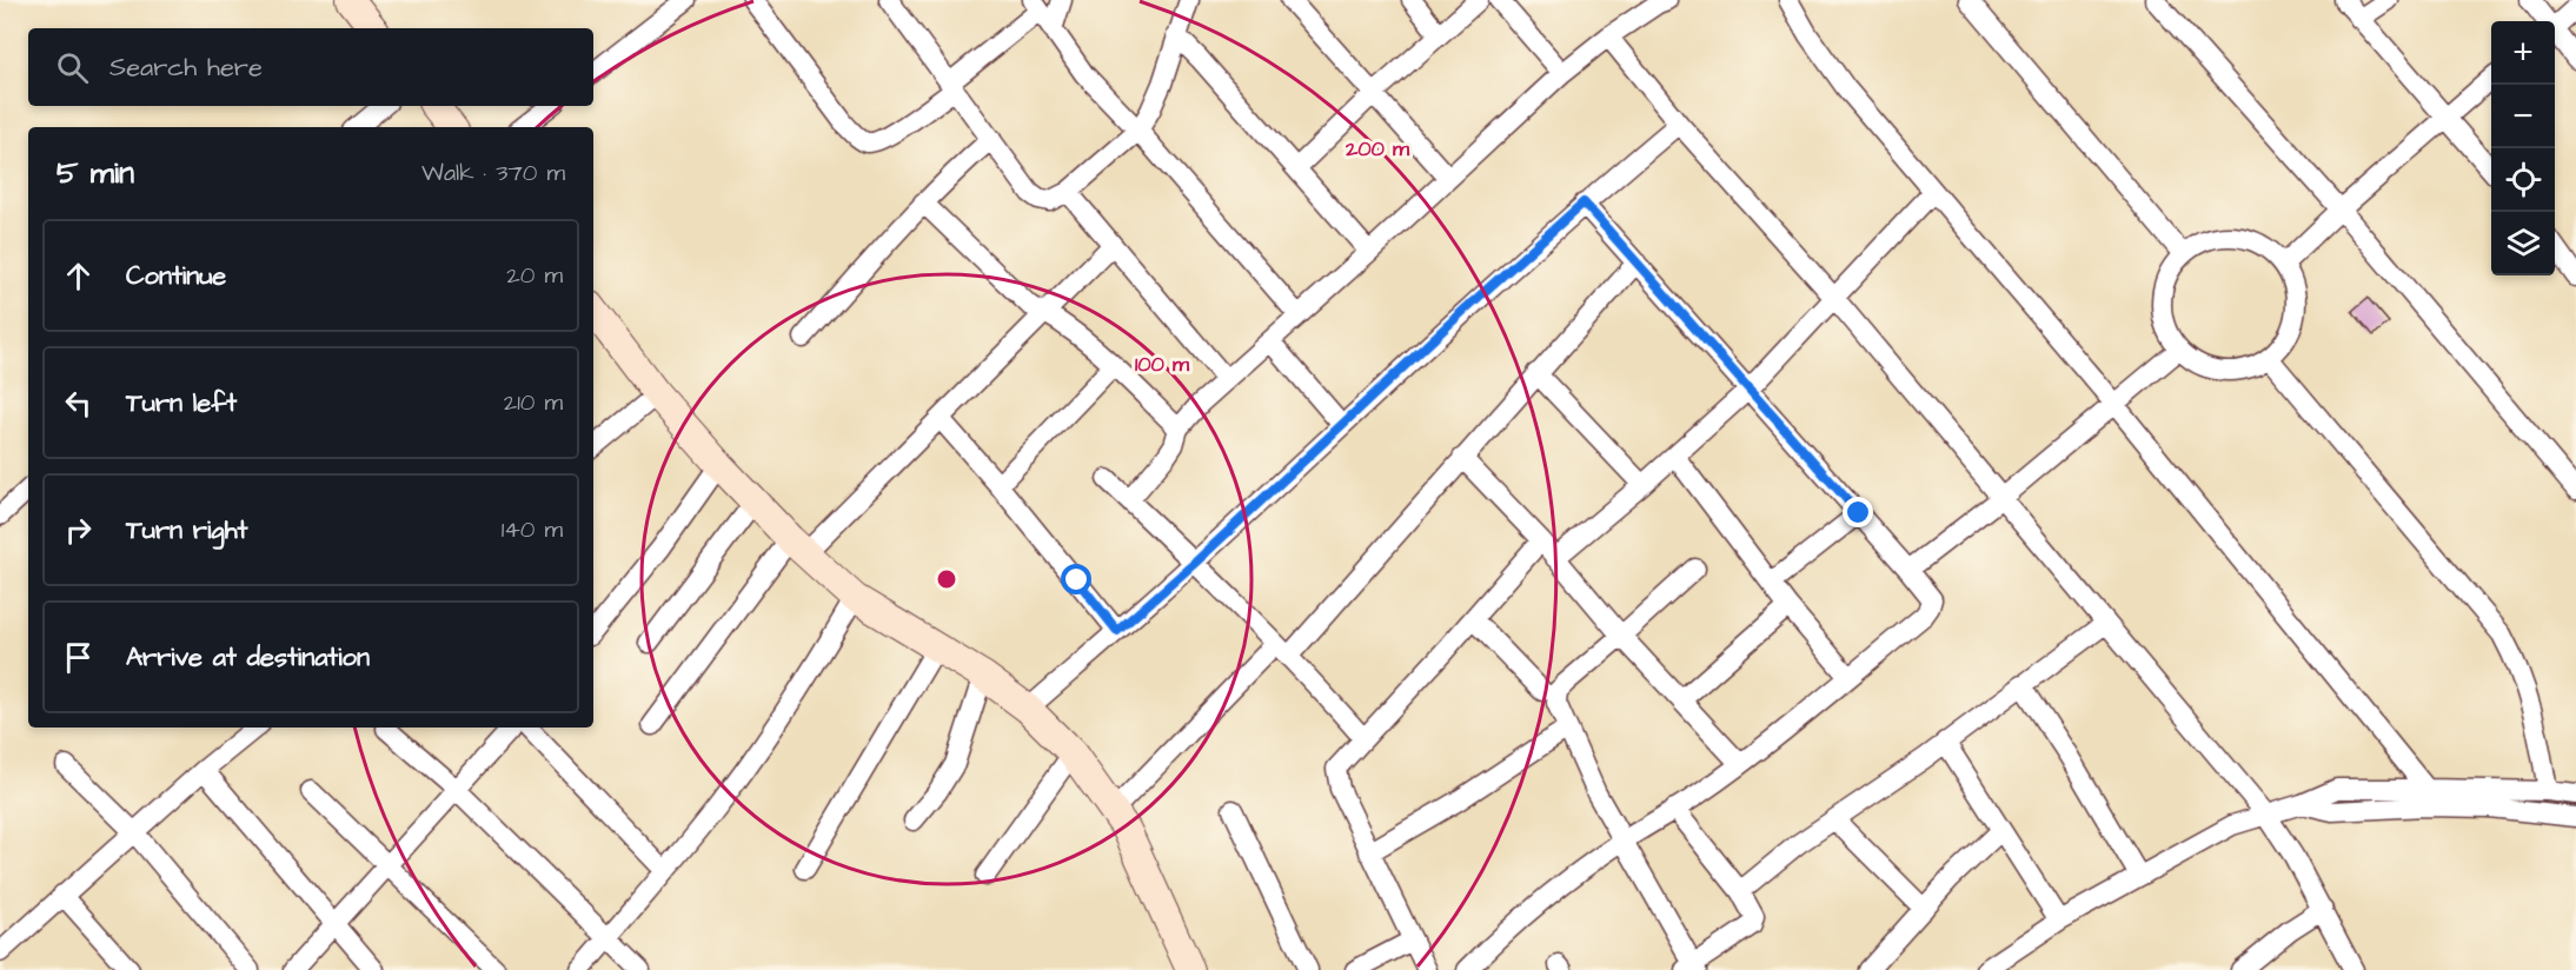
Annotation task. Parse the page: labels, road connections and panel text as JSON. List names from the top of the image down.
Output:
{
  "page": {
    "map_buttons": ["+", "−"],
    "search": "Search here",
    "heading": ["5 min", "Walk · 370 m"],
    "list": [
      ["Continue", "20 m"],
      ["Turn left", "210 m"],
      ["Turn right", "140 m"],
      "Arrive at destination"
    ]
  },
  "rings": ["200 m", "100 m"]
}
